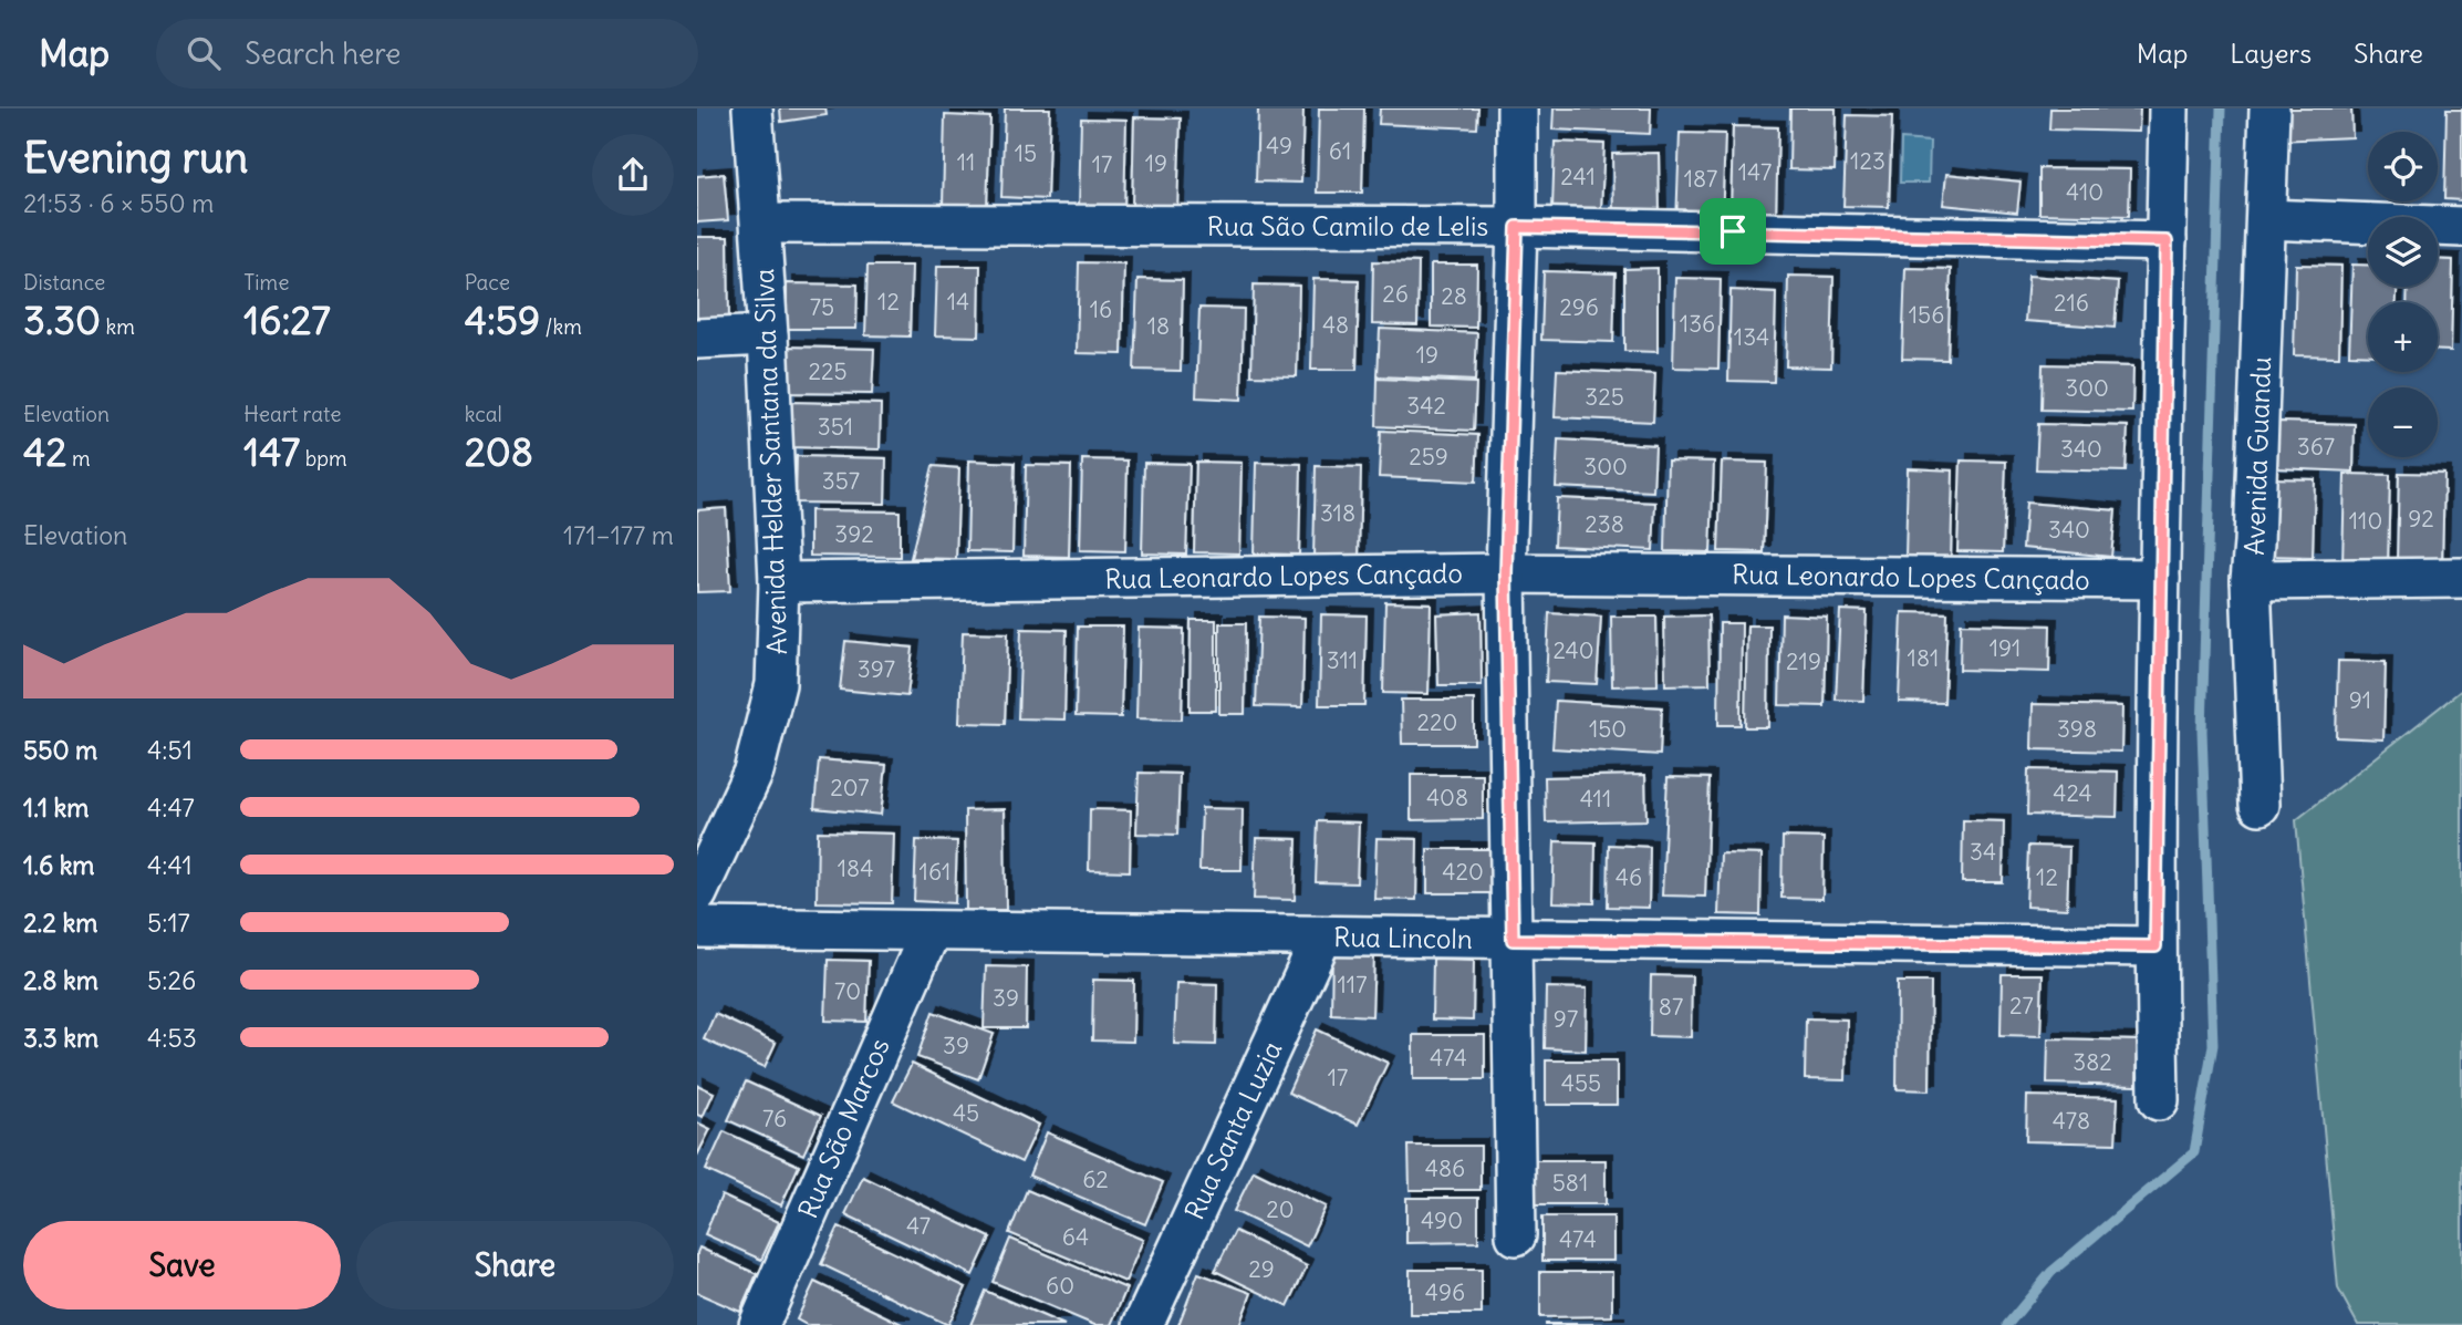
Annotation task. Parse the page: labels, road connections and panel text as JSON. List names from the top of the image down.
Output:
{
  "streets": {
    "street": [
      "Rua São Camilo de Lelis",
      "Avenida Guandu",
      "Avenida Helder Santana da Silva",
      "Rua Leonardo Lopes Cançado",
      "Rua Lincoln",
      "Rua São Marcos",
      "Rua Santa Luzia"
    ]
  },
  "crossings": [
    ["Rua São Camilo de Lelis", "Avenida Helder Santana da Silva"],
    ["Avenida Helder Santana da Silva", "Rua Leonardo Lopes Cançado"],
    ["Rua Lincoln", "Rua São Marcos"],
    ["Rua Lincoln", "Rua Santa Luzia"]
  ],
  "house_numbers": [
    "49",
    "61",
    "15",
    "123",
    "11",
    "19",
    "17",
    "147",
    "241",
    "187",
    "410",
    "26",
    "28",
    "12",
    "14",
    "216",
    "75",
    "296",
    "16",
    "156",
    "136",
    "48",
    "18",
    "134",
    "19",
    "225",
    "300",
    "325",
    "342",
    "351",
    "367",
    "340",
    "259",
    "300",
    "357",
    "318",
    "92",
    "110",
    "238",
    "340",
    "392",
    "191",
    "240",
    "181",
    "311",
    "219",
    "397",
    "91",
    "220",
    "150",
    "398",
    "207",
    "424",
    "408",
    "411",
    "34",
    "184",
    "161",
    "420",
    "46",
    "12",
    "117",
    "70",
    "39",
    "27",
    "87",
    "97",
    "39",
    "474",
    "382",
    "17",
    "455",
    "45",
    "76",
    "478",
    "486",
    "62",
    "581",
    "20",
    "490",
    "47",
    "64",
    "474",
    "29",
    "60",
    "496"
  ],
  "page": {
    "header": "Map",
    "search": "Search here",
    "nav": ["Map", "Layers", "Share"],
    "heading": ["Evening run", "21:53 · 6 × 550 m"],
    "map_buttons": ["+", "−"],
    "stats": [
      ["Distance", "3.30 km"],
      ["Time", "16:27"],
      ["Pace", "4:59 /km"],
      ["Elevation", "42 m"],
      ["Heart rate", "147 bpm"],
      ["kcal", "208"]
    ],
    "chart": ["Elevation", "171–177 m"],
    "list": [
      {
        "name": "550 m",
        "note": "4:51"
      },
      {
        "name": "1.1 km",
        "note": "4:47"
      },
      {
        "name": "1.6 km",
        "note": "4:41"
      },
      {
        "name": "2.2 km",
        "note": "5:17"
      },
      {
        "name": "2.8 km",
        "note": "5:26"
      },
      {
        "name": "3.3 km",
        "note": "4:53"
      }
    ],
    "buttons": ["Save", "Share"]
  }
}
